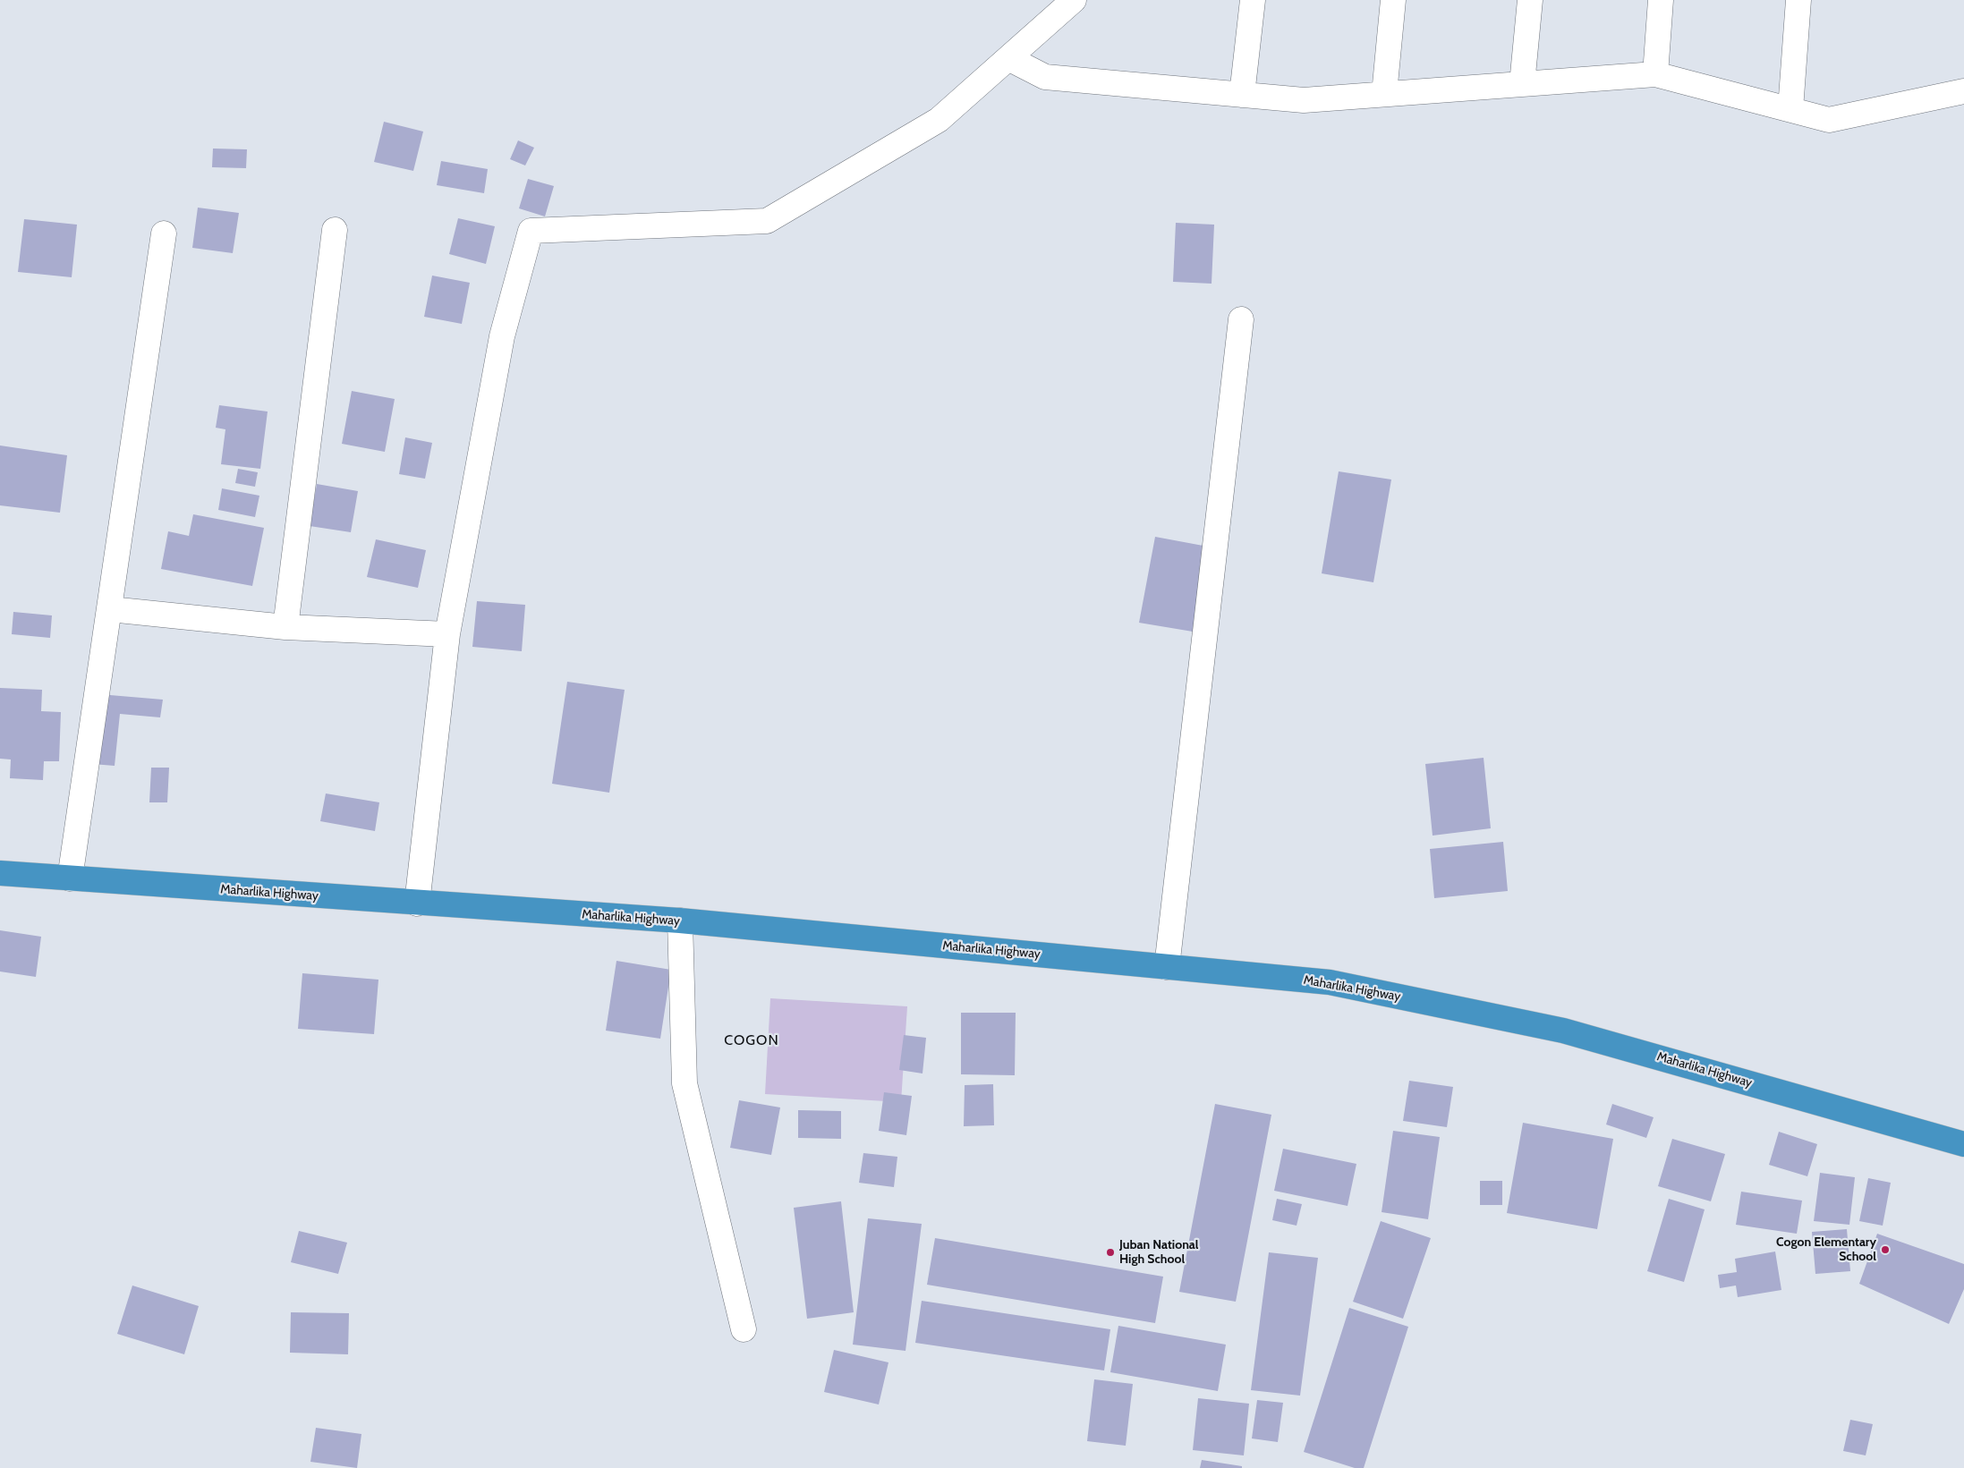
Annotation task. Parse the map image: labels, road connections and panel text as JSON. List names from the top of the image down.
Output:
{
  "streets": {
    "highway": ["Maharlika Highway"]
  },
  "districts": ["COGON"],
  "places": ["Cogon Elementary School", "Juban National High School"]
}
